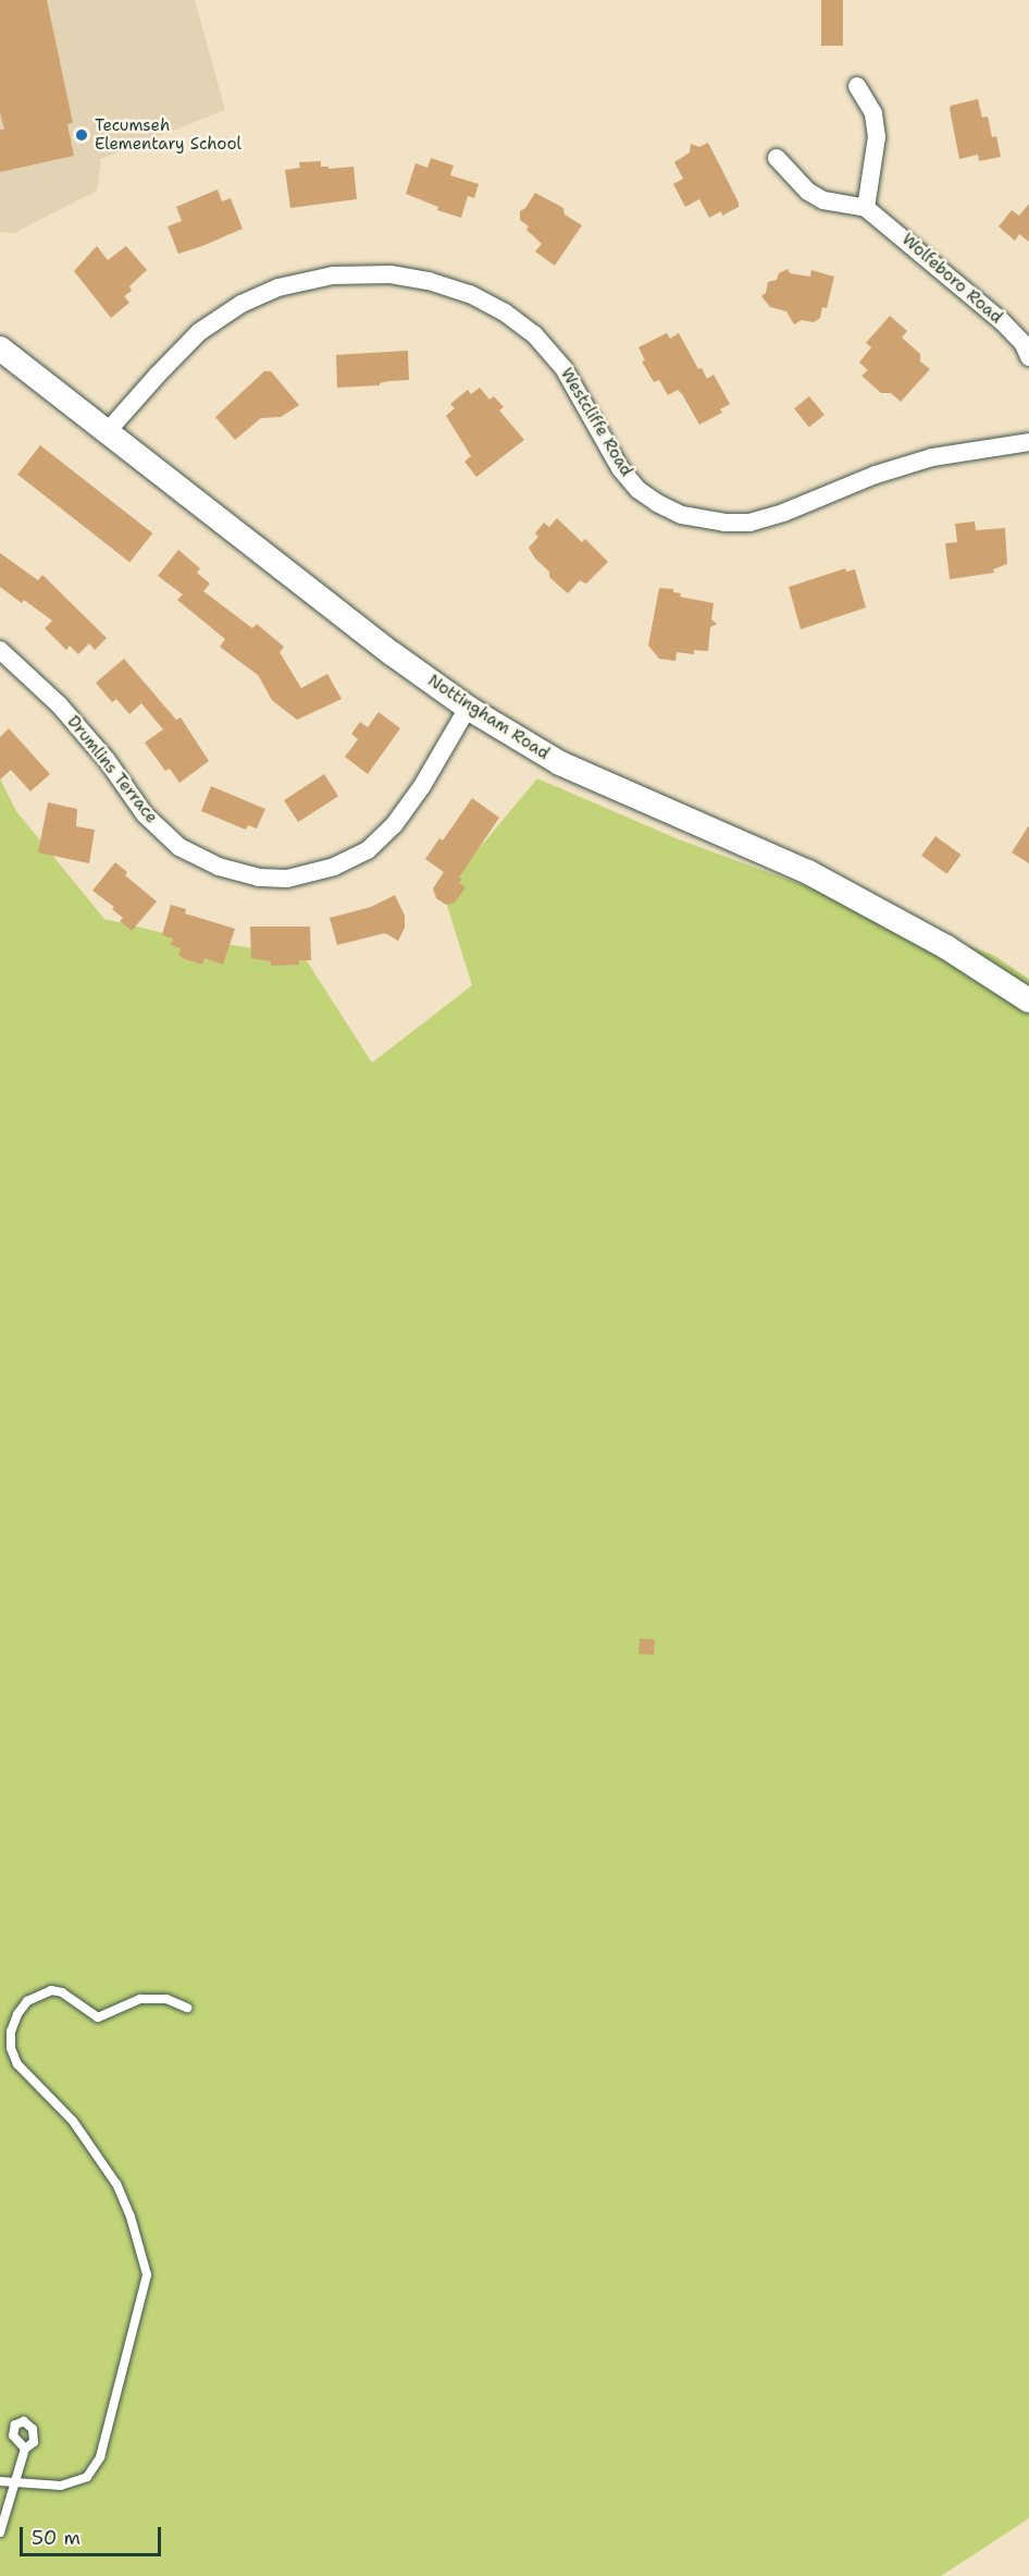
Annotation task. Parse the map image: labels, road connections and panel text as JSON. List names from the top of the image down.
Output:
{
  "streets": {
    "street": [
      "Wolfeboro Road",
      "Westcliffe Road",
      "Nottingham Road",
      "Drumlins Terrace"
    ]
  },
  "crossings": [
    ["Westcliffe Road", "Nottingham Road"],
    ["Nottingham Road", "Drumlins Terrace"]
  ],
  "places": ["Tecumseh Elementary School"],
  "scale_bar": "50 m"
}
